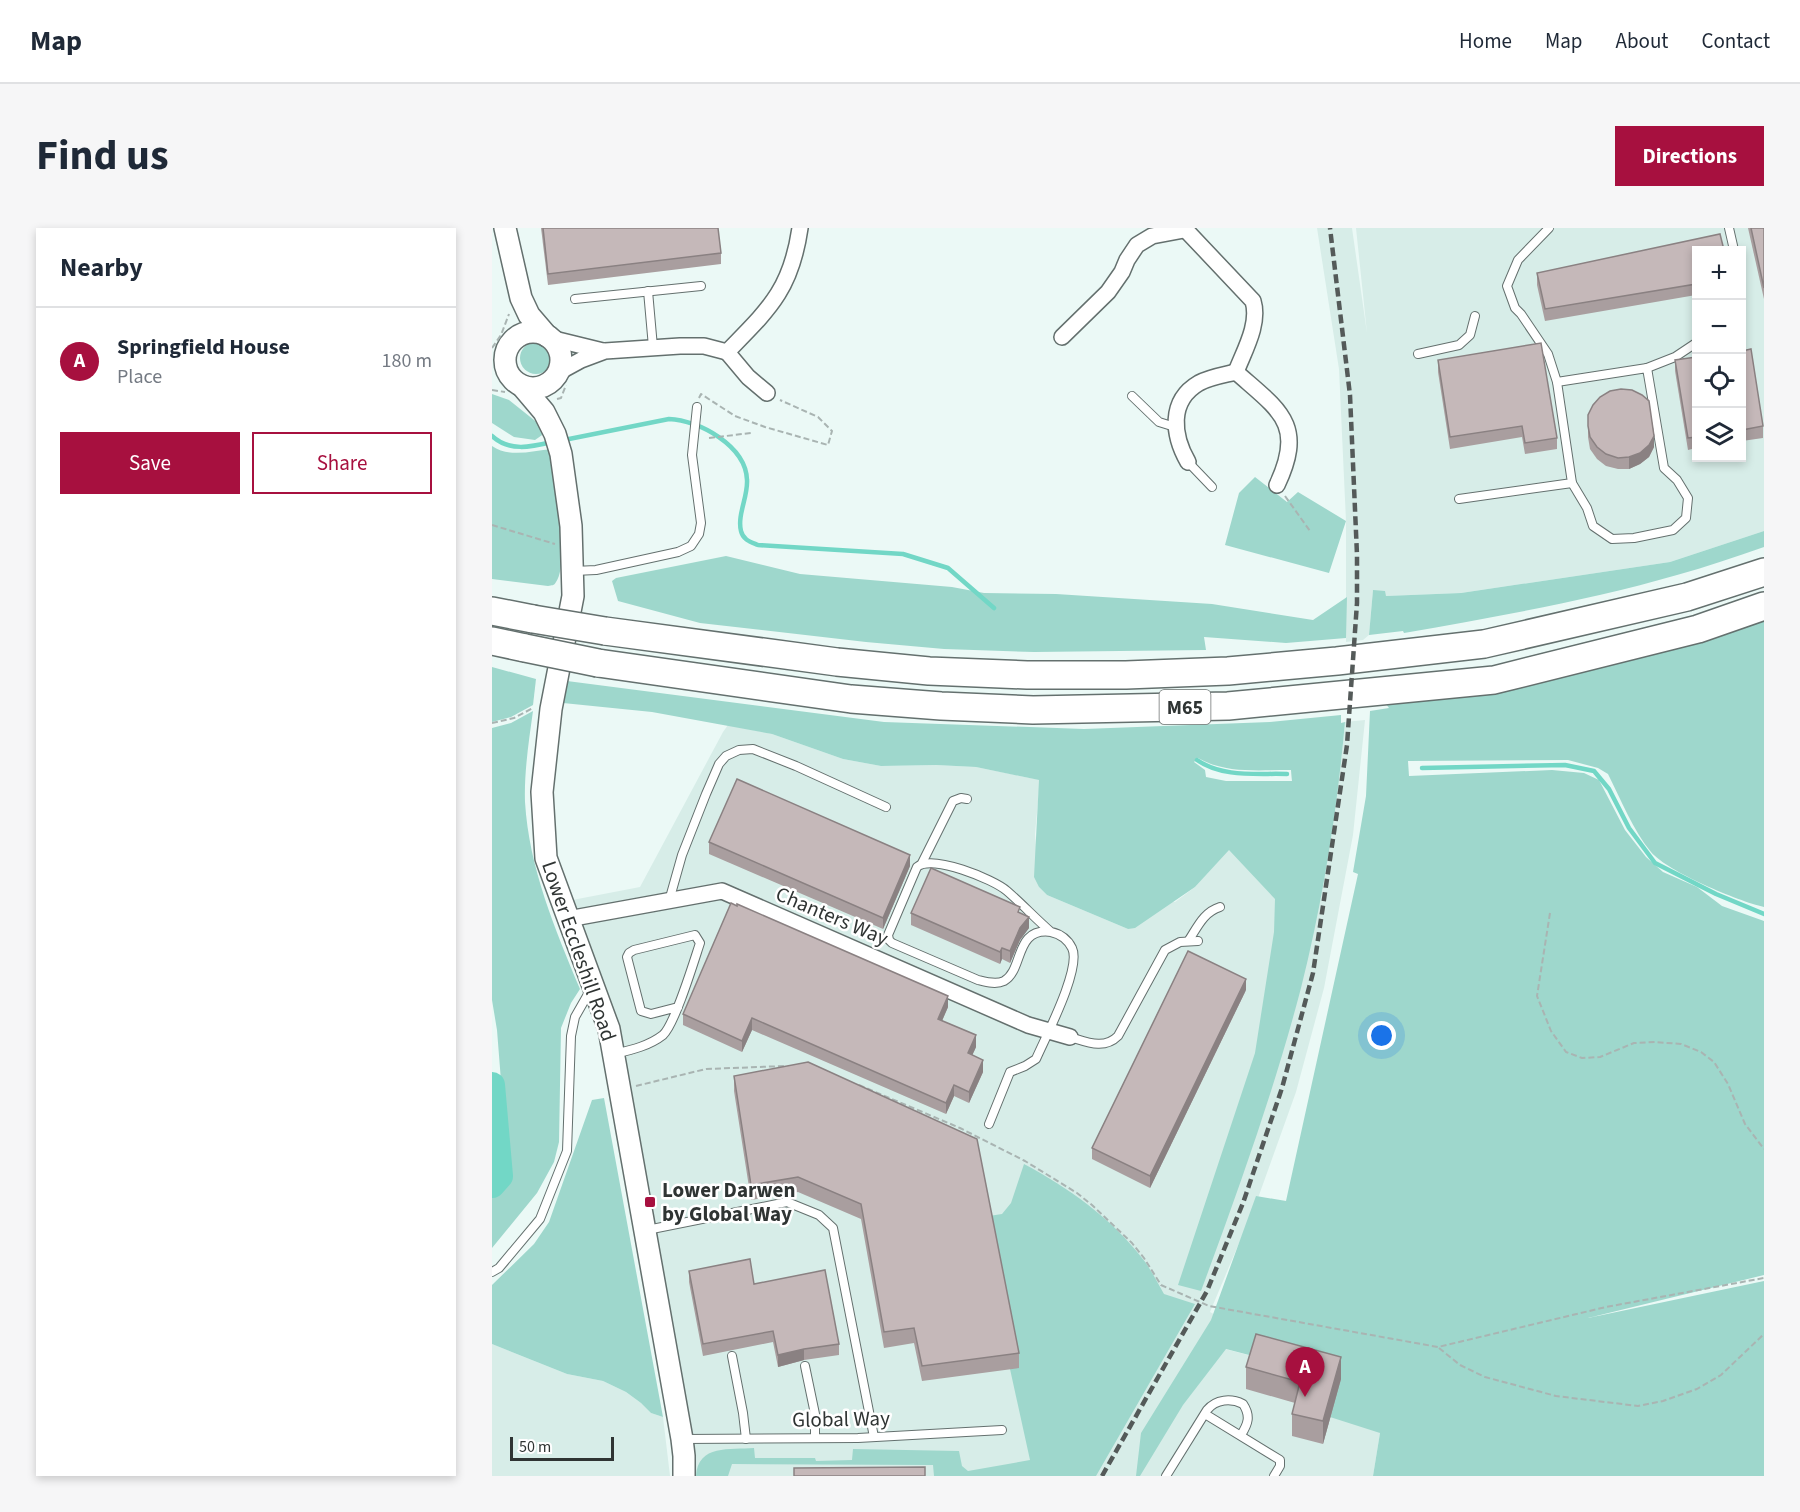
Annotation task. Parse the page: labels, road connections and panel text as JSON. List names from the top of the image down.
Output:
{
  "streets": {
    "highway": ["M65"],
    "street": ["Chanters Way", "Lower Eccleshill Road"],
    "lane": ["Global Way"]
  },
  "crossings": [
    ["Chanters Way", "Lower Eccleshill Road"],
    ["Lower Eccleshill Road", "Global Way"]
  ],
  "places": {
    "transit": ["Lower Darwen by Global Way"]
  },
  "scale_bar": "50 m",
  "page": {
    "header": "Map",
    "nav": [
      "Home",
      "Map",
      "About",
      "Contact"
    ],
    "title": "Find us",
    "buttons": [
      "Directions",
      ["Save", "Share"]
    ],
    "heading": "Nearby",
    "map_buttons": ["+", "−"],
    "list": [
      {
        "mark": "A",
        "name": "Springfield House",
        "note": "Place",
        "value": "180 m"
      }
    ],
    "pins": "A",
    "scale": "50 m"
  }
}
